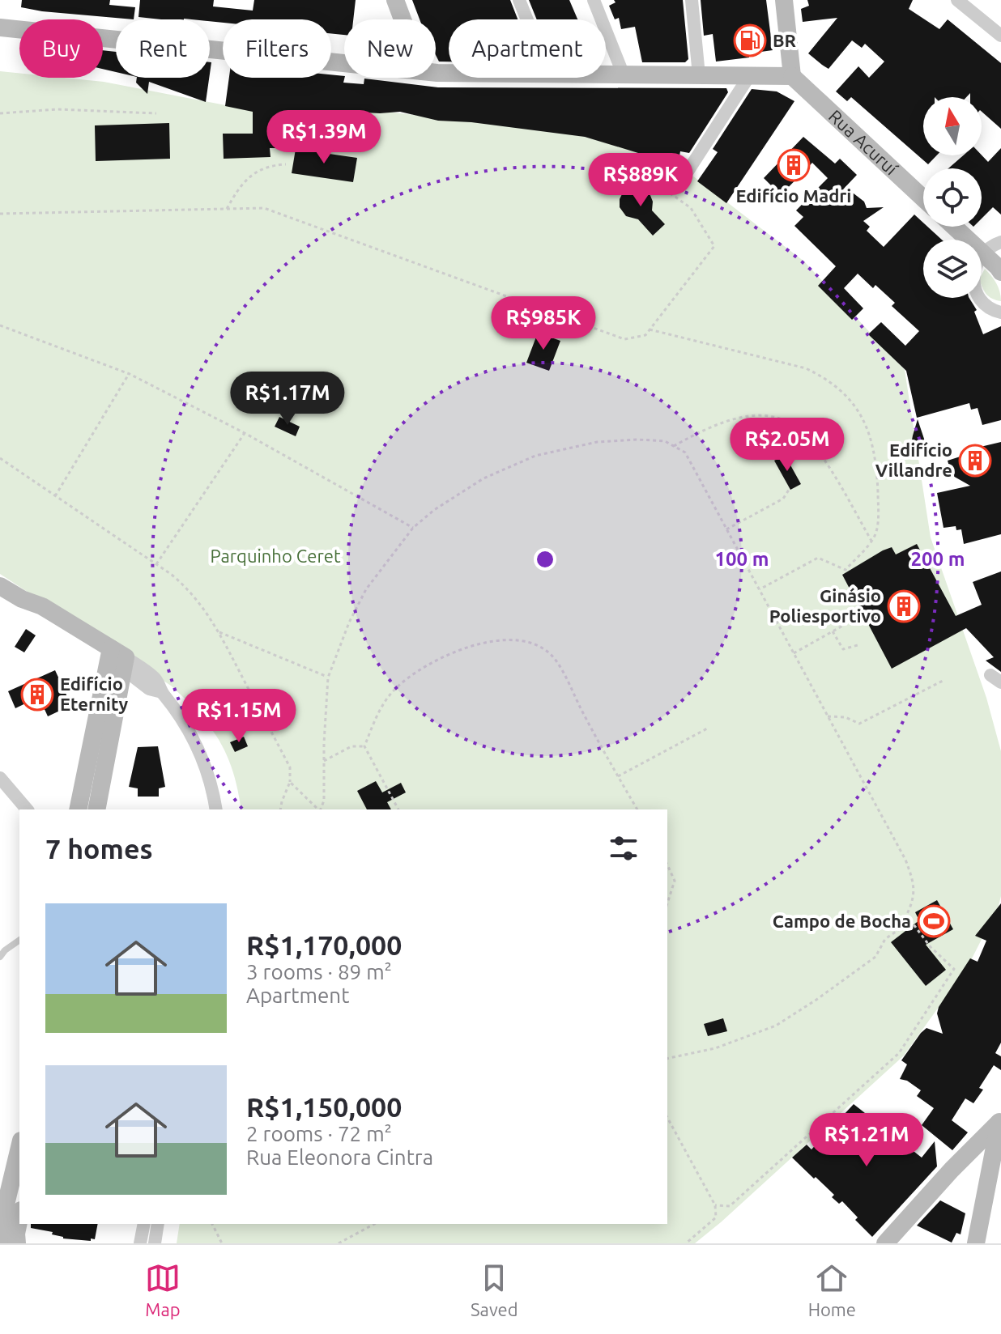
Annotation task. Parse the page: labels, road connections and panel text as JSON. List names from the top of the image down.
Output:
{
  "streets": {
    "main road": ["Rua Acuruí"]
  },
  "parks": ["Parquinho Ceret"],
  "places": {
    "fuel station": ["BR"],
    "building": [
      "Edifício Madri",
      "Edifício Villandre",
      "Ginásio Poliesportivo",
      "Edifício Eternity"
    ],
    "sports": ["Campo de Bocha"]
  },
  "north": "top",
  "page": {
    "chip": [
      "Buy",
      "Rent",
      "Filters",
      "New",
      "Apartment"
    ],
    "price": [
      "R$1.39M",
      "R$889K",
      "R$985K",
      "R$1.17M",
      "R$2.05M",
      "R$1.15M",
      "R$1.21M"
    ],
    "heading": "7 homes",
    "list": [
      {
        "name": "R$1,170,000",
        "note": "3 rooms · 89 m² · Apartment"
      },
      {
        "name": "R$1,150,000",
        "note": "2 rooms · 72 m² · Rua Eleonora Cintra"
      }
    ],
    "tabs": ["Map", "Saved", "Home"]
  },
  "rings": ["100 m", "200 m"]
}
